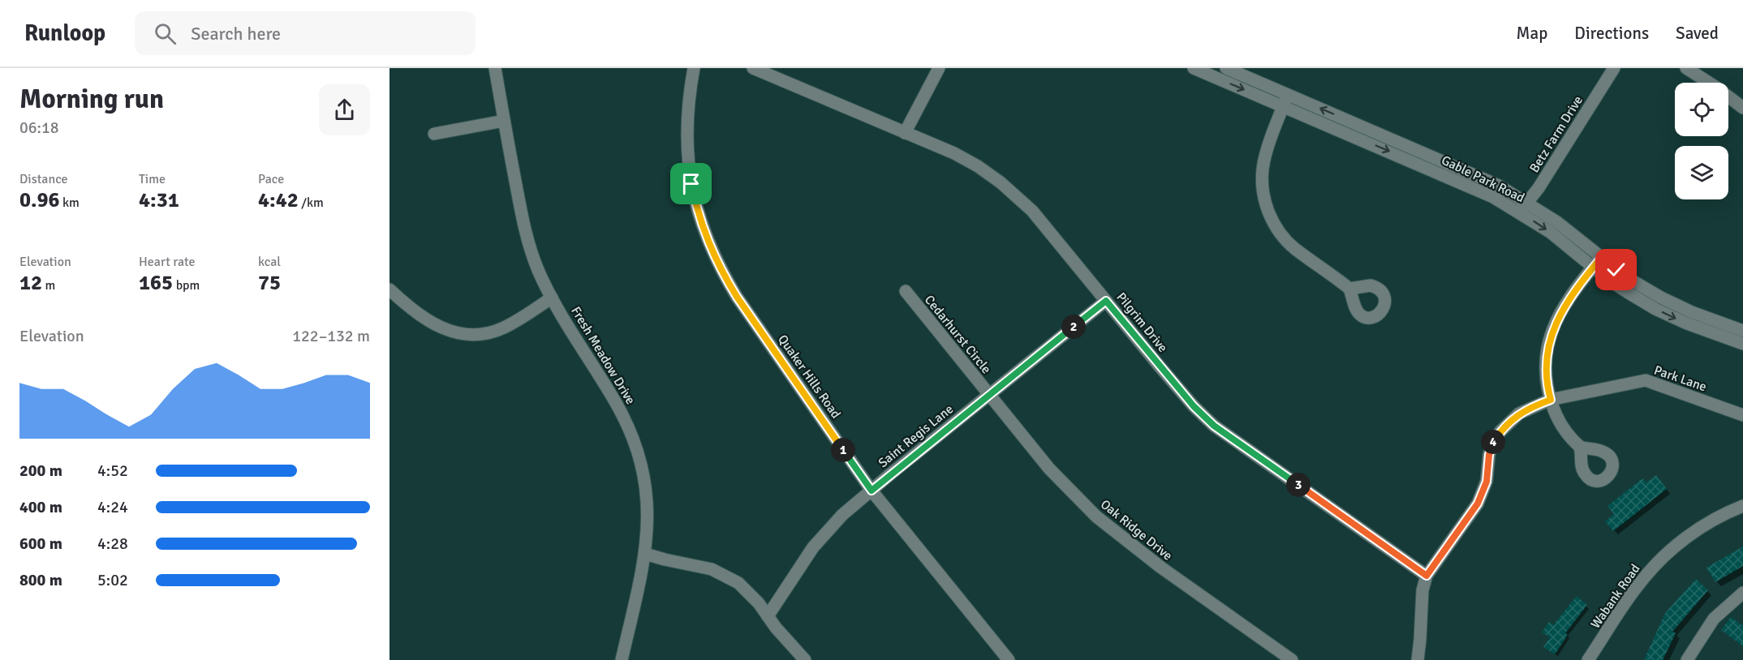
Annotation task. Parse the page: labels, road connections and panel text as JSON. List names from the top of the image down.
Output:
{
  "streets": {
    "street": [
      "Betz Farm Drive",
      "Gable Park Road",
      "Pilgrim Drive",
      "Cedarhurst Circle",
      "Fresh Meadow Drive",
      "Quaker Hills Road",
      "Park Lane",
      "Saint Regis Lane",
      "Oak Ridge Drive",
      "Wabank Road"
    ]
  },
  "crossings": [
    ["Betz Farm Drive", "Gable Park Road"],
    ["Pilgrim Drive", "Park Lane"],
    ["Pilgrim Drive", "Saint Regis Lane"],
    ["Cedarhurst Circle", "Saint Regis Lane"],
    ["Cedarhurst Circle", "Oak Ridge Drive"],
    ["Quaker Hills Road", "Saint Regis Lane"],
    ["Saint Regis Lane", "Oak Ridge Drive"]
  ],
  "page": {
    "header": "Runloop",
    "search": "Search here",
    "nav": ["Map", "Directions", "Saved"],
    "heading": ["Morning run", "06:18"],
    "stats": [
      ["Distance", "0.96 km"],
      ["Time", "4:31"],
      ["Pace", "4:42 /km"],
      ["Elevation", "12 m"],
      ["Heart rate", "165 bpm"],
      ["kcal", "75"]
    ],
    "pins": [
      "2",
      "4",
      "1",
      "3"
    ],
    "chart": ["Elevation", "122–132 m"],
    "list": [
      {
        "name": "200 m",
        "note": "4:52"
      },
      {
        "name": "400 m",
        "note": "4:24"
      },
      {
        "name": "600 m",
        "note": "4:28"
      },
      {
        "name": "800 m",
        "note": "5:02"
      }
    ]
  }
}
